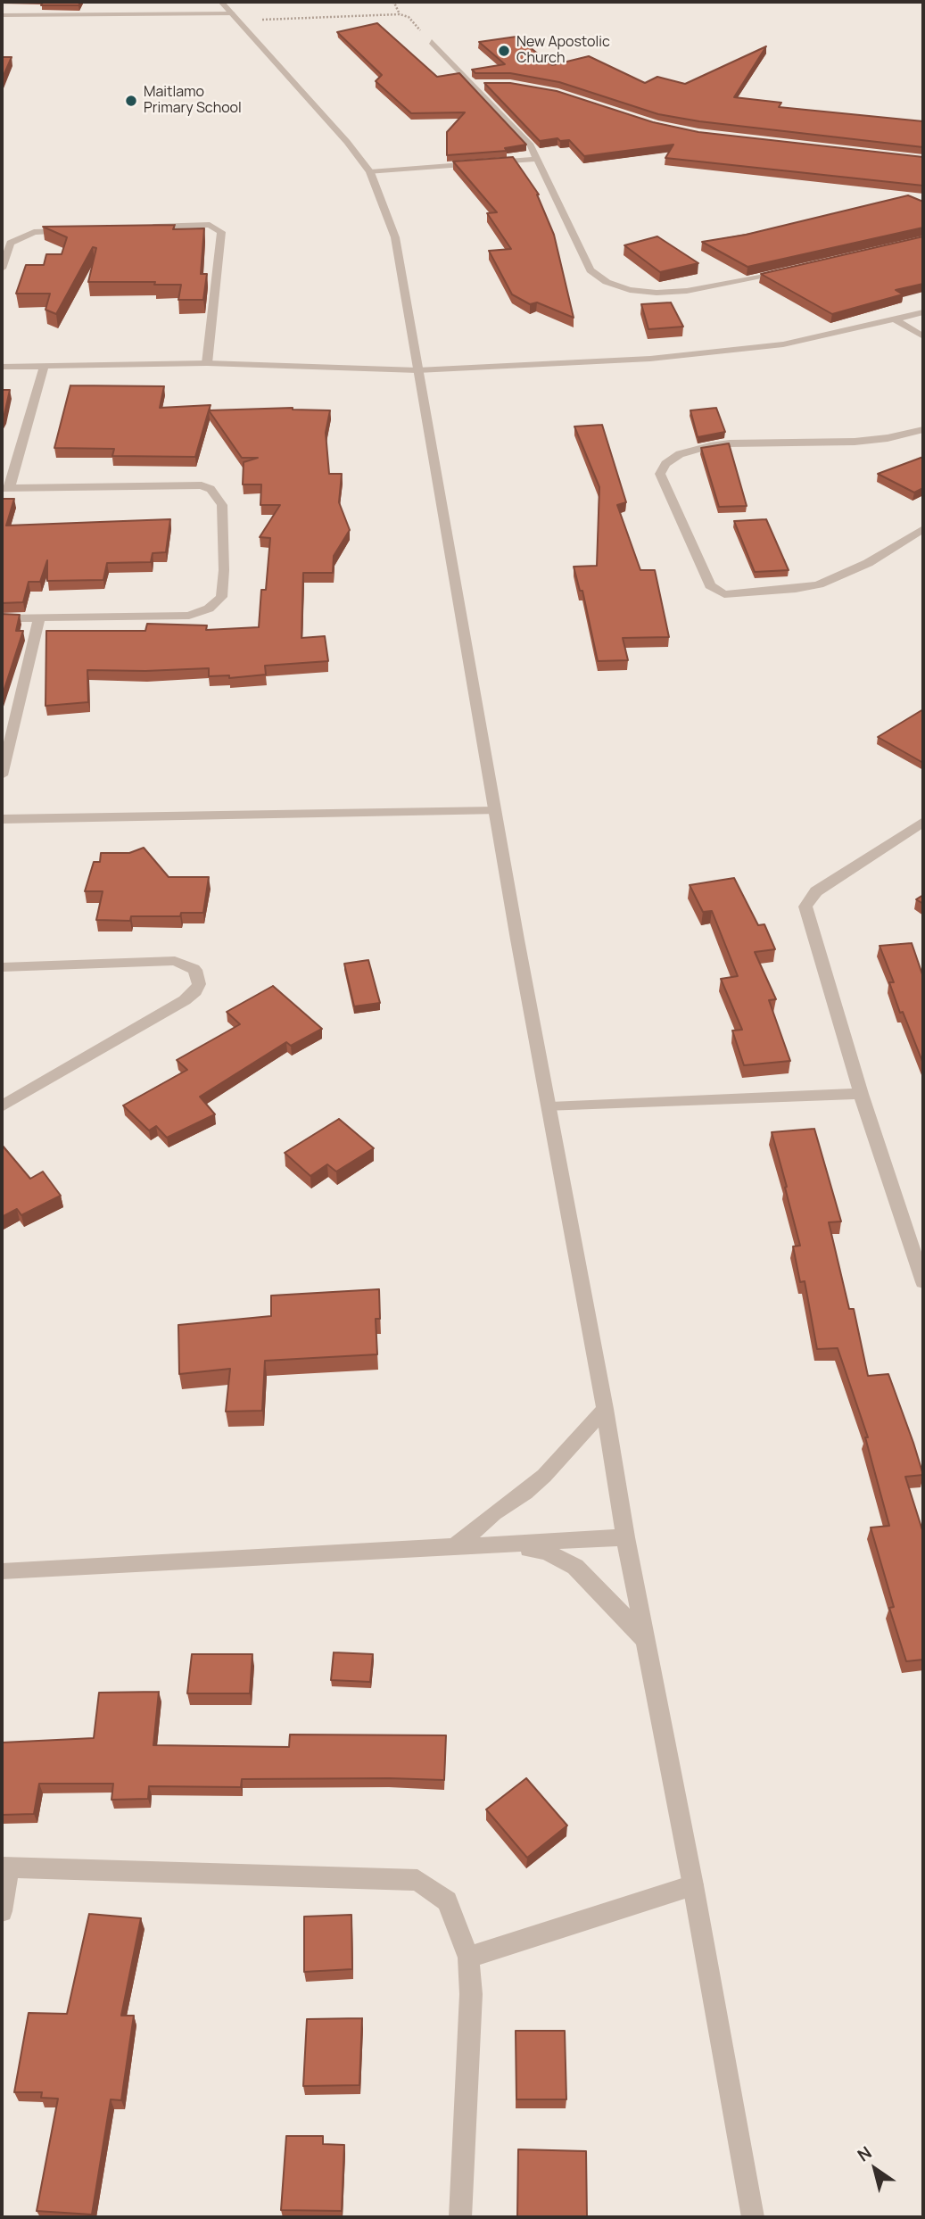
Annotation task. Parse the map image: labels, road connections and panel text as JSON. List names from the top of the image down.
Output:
{
  "places": ["New Apostolic Church", "Maitlamo Primary School"],
  "north": "top left"
}
